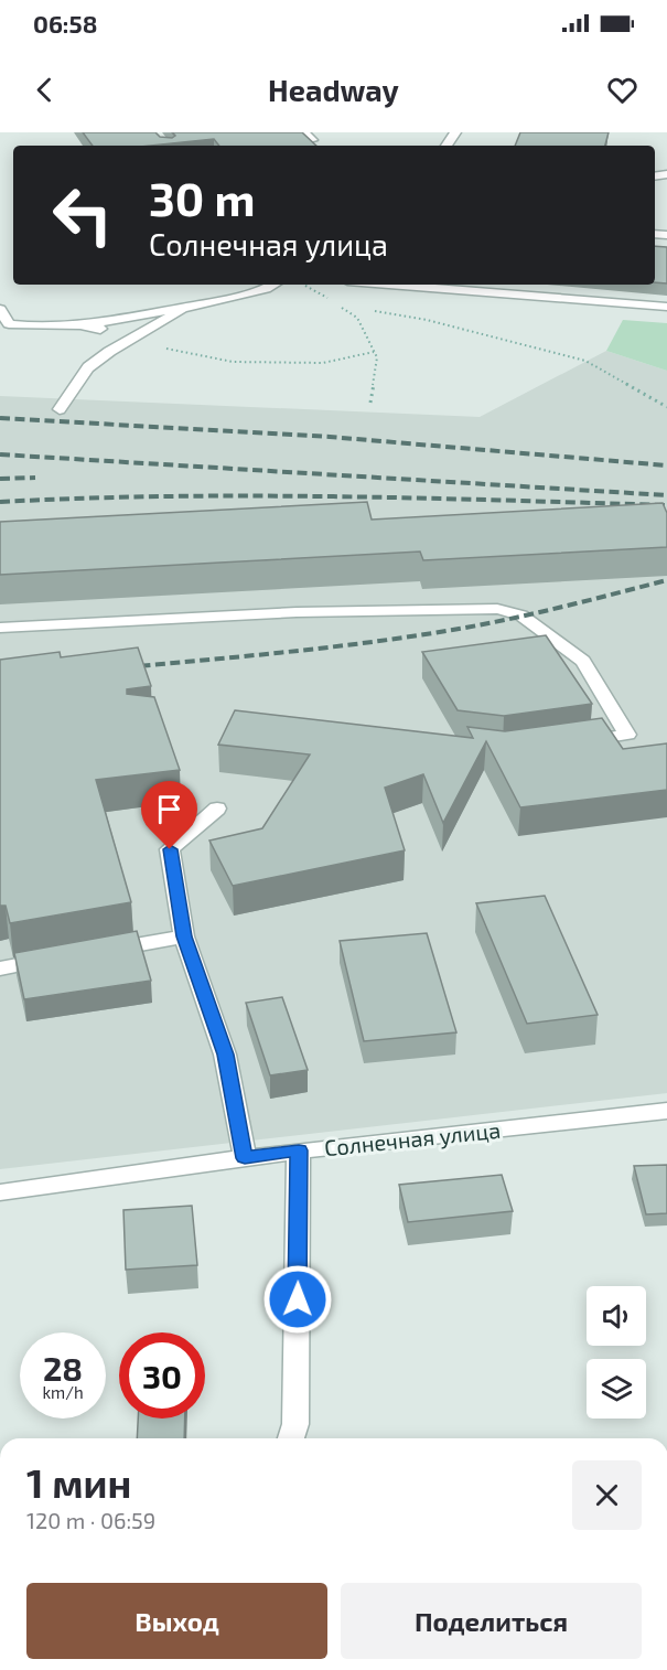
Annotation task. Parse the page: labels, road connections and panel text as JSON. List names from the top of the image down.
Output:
{
  "streets": {
    "street": ["Солнечная улица"]
  },
  "page": {
    "status": "06:58",
    "header": "Headway",
    "turn": ["30 m", "Солнечная улица"],
    "speed": "28 km/h",
    "limit": "30",
    "heading": ["1 мин", "120 m · 06:59"],
    "buttons": ["Выход", "Поделиться"]
  }
}
